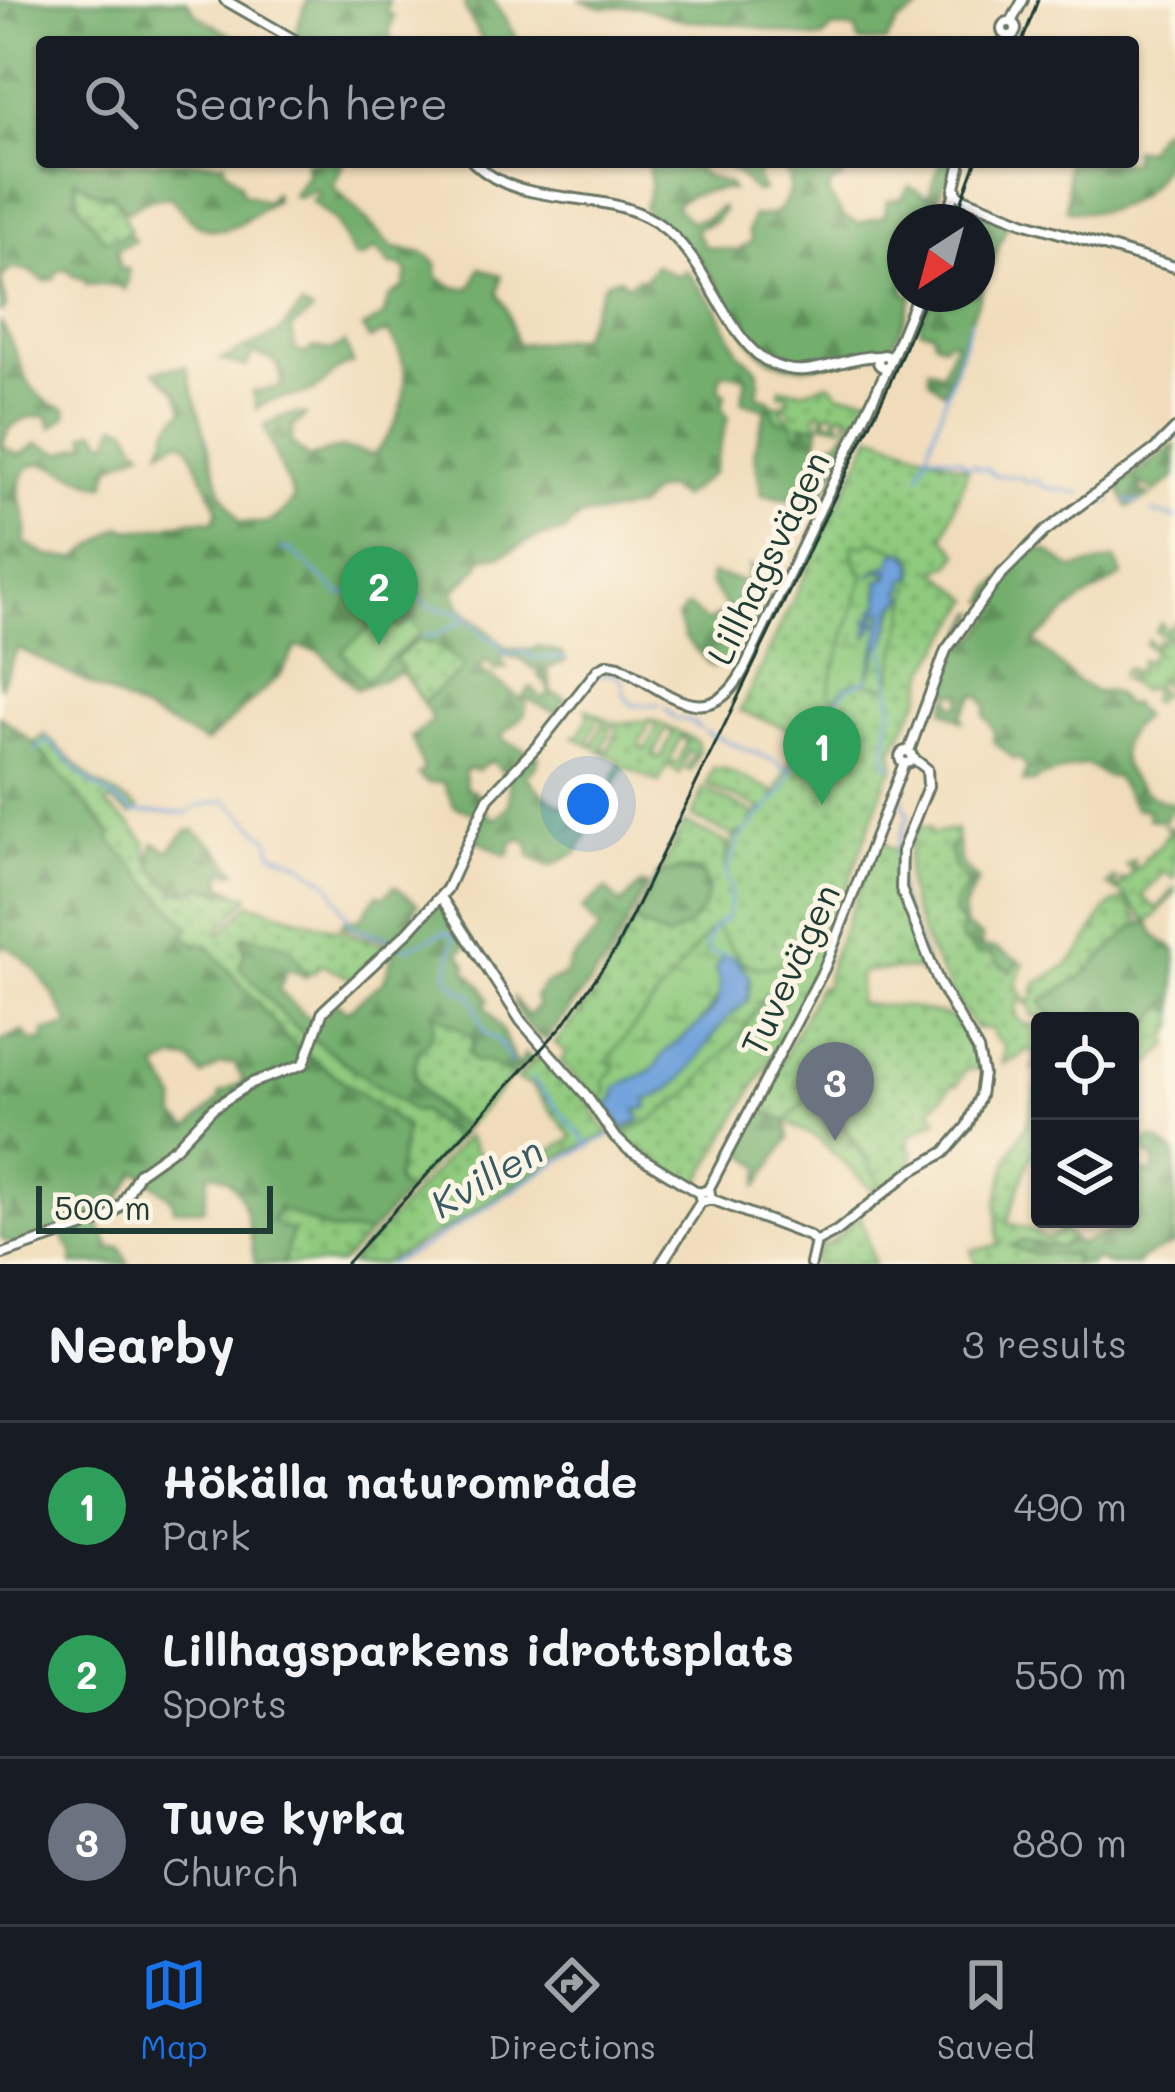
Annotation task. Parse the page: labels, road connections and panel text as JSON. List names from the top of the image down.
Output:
{
  "streets": {
    "street": ["Lillhagsvägen", "Tuvevägen"]
  },
  "water": ["Kvillen"],
  "scale_bar": "500 m",
  "north": "bottom left",
  "page": {
    "search": "Search here",
    "pins": ["2", "1", "3"],
    "scale": "500 m",
    "heading": ["Nearby", "3 results"],
    "list": [
      {
        "mark": "1",
        "name": "Hökälla naturområde",
        "note": "Park",
        "value": "490 m"
      },
      {
        "mark": "2",
        "name": "Lillhagsparkens idrottsplats",
        "note": "Sports",
        "value": "550 m"
      },
      {
        "mark": "3",
        "name": "Tuve kyrka",
        "note": "Church",
        "value": "880 m"
      }
    ],
    "nav": ["Map", "Directions", "Saved"]
  }
}
